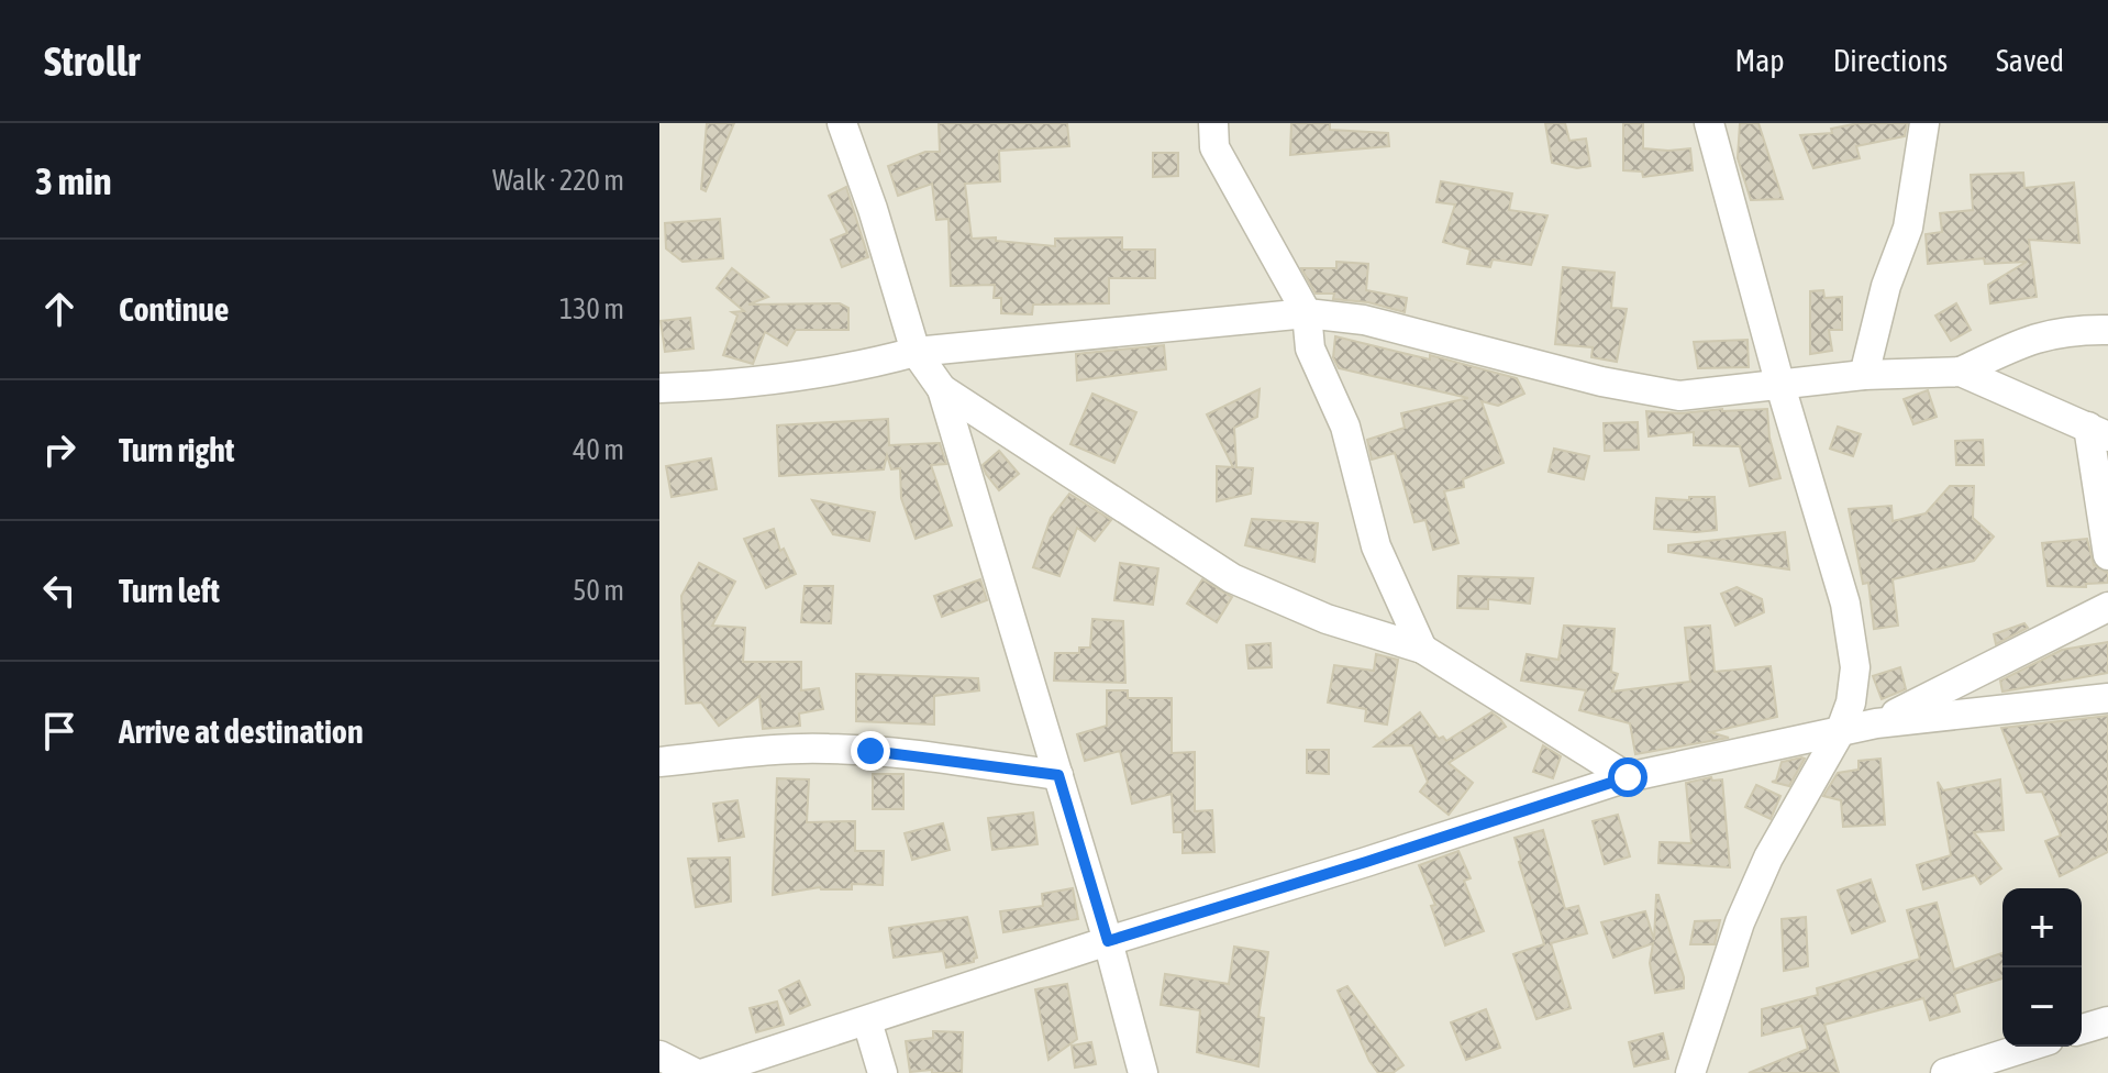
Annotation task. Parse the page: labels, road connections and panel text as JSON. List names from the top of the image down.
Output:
{
  "page": {
    "header": "Strollr",
    "nav": ["Map", "Directions", "Saved"],
    "heading": ["3 min", "Walk · 220 m"],
    "list": [
      ["Continue", "130 m"],
      ["Turn right", "40 m"],
      ["Turn left", "50 m"],
      "Arrive at destination"
    ],
    "map_buttons": ["+", "−"]
  }
}
